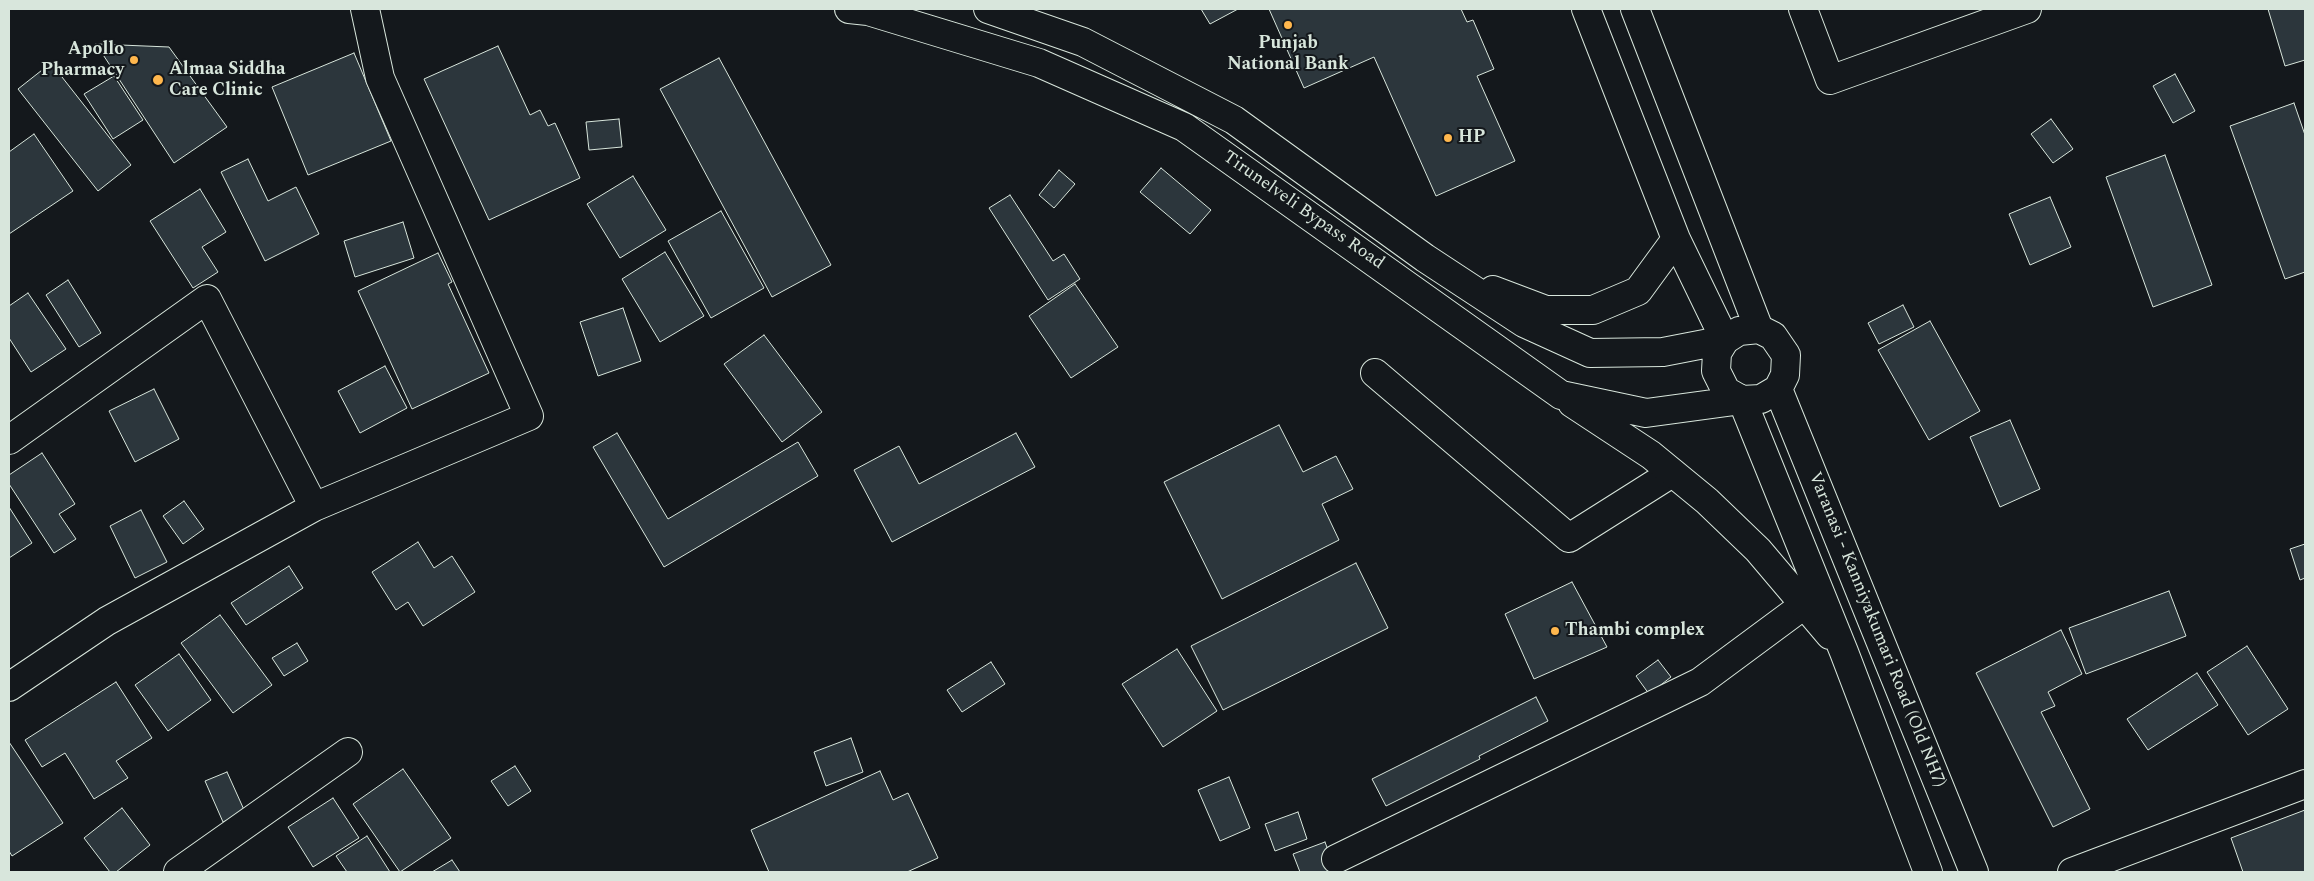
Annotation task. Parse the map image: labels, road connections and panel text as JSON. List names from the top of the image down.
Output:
{
  "streets": {
    "main road": ["Tirunelveli Bypass Road", "Varanasi - Kanniyakumari Road (Old NH7)"]
  },
  "crossings": [
    ["Tirunelveli Bypass Road", "Varanasi - Kanniyakumari Road (Old NH7)"]
  ],
  "places": [
    "Punjab National Bank",
    "Apollo Pharmacy",
    "Almaa Siddha Care Clinic",
    "HP",
    "Thambi complex"
  ]
}
